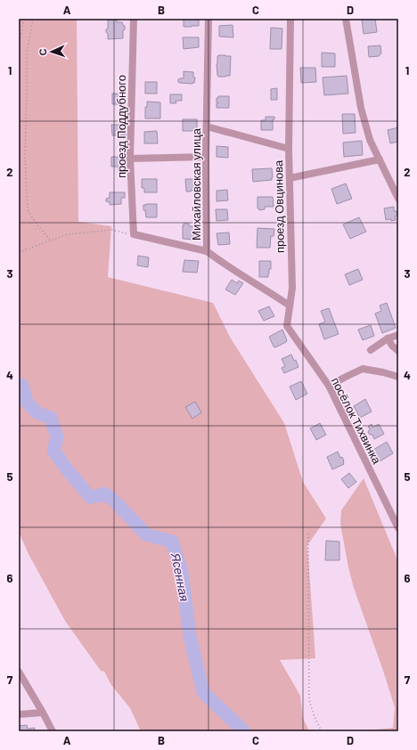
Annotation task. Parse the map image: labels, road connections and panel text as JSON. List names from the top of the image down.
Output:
{
  "streets": {
    "street": [
      "проезд Поддубного",
      "Михайловская улица",
      "проезд Овцинова",
      "посёлок Тихвинка"
    ]
  },
  "crossings": [
    ["Михайловская улица", "проезд Овцинова"],
    ["Михайловская улица", "посёлок Тихвинка"],
    ["проезд Овцинова", "посёлок Тихвинка"]
  ],
  "water": ["Ясенная"],
  "north": "left",
  "grid": {
    "columns": [
      "A",
      "B",
      "C",
      "D"
    ],
    "rows": [
      "1",
      "2",
      "3",
      "4",
      "5",
      "6",
      "7"
    ]
  }
}
